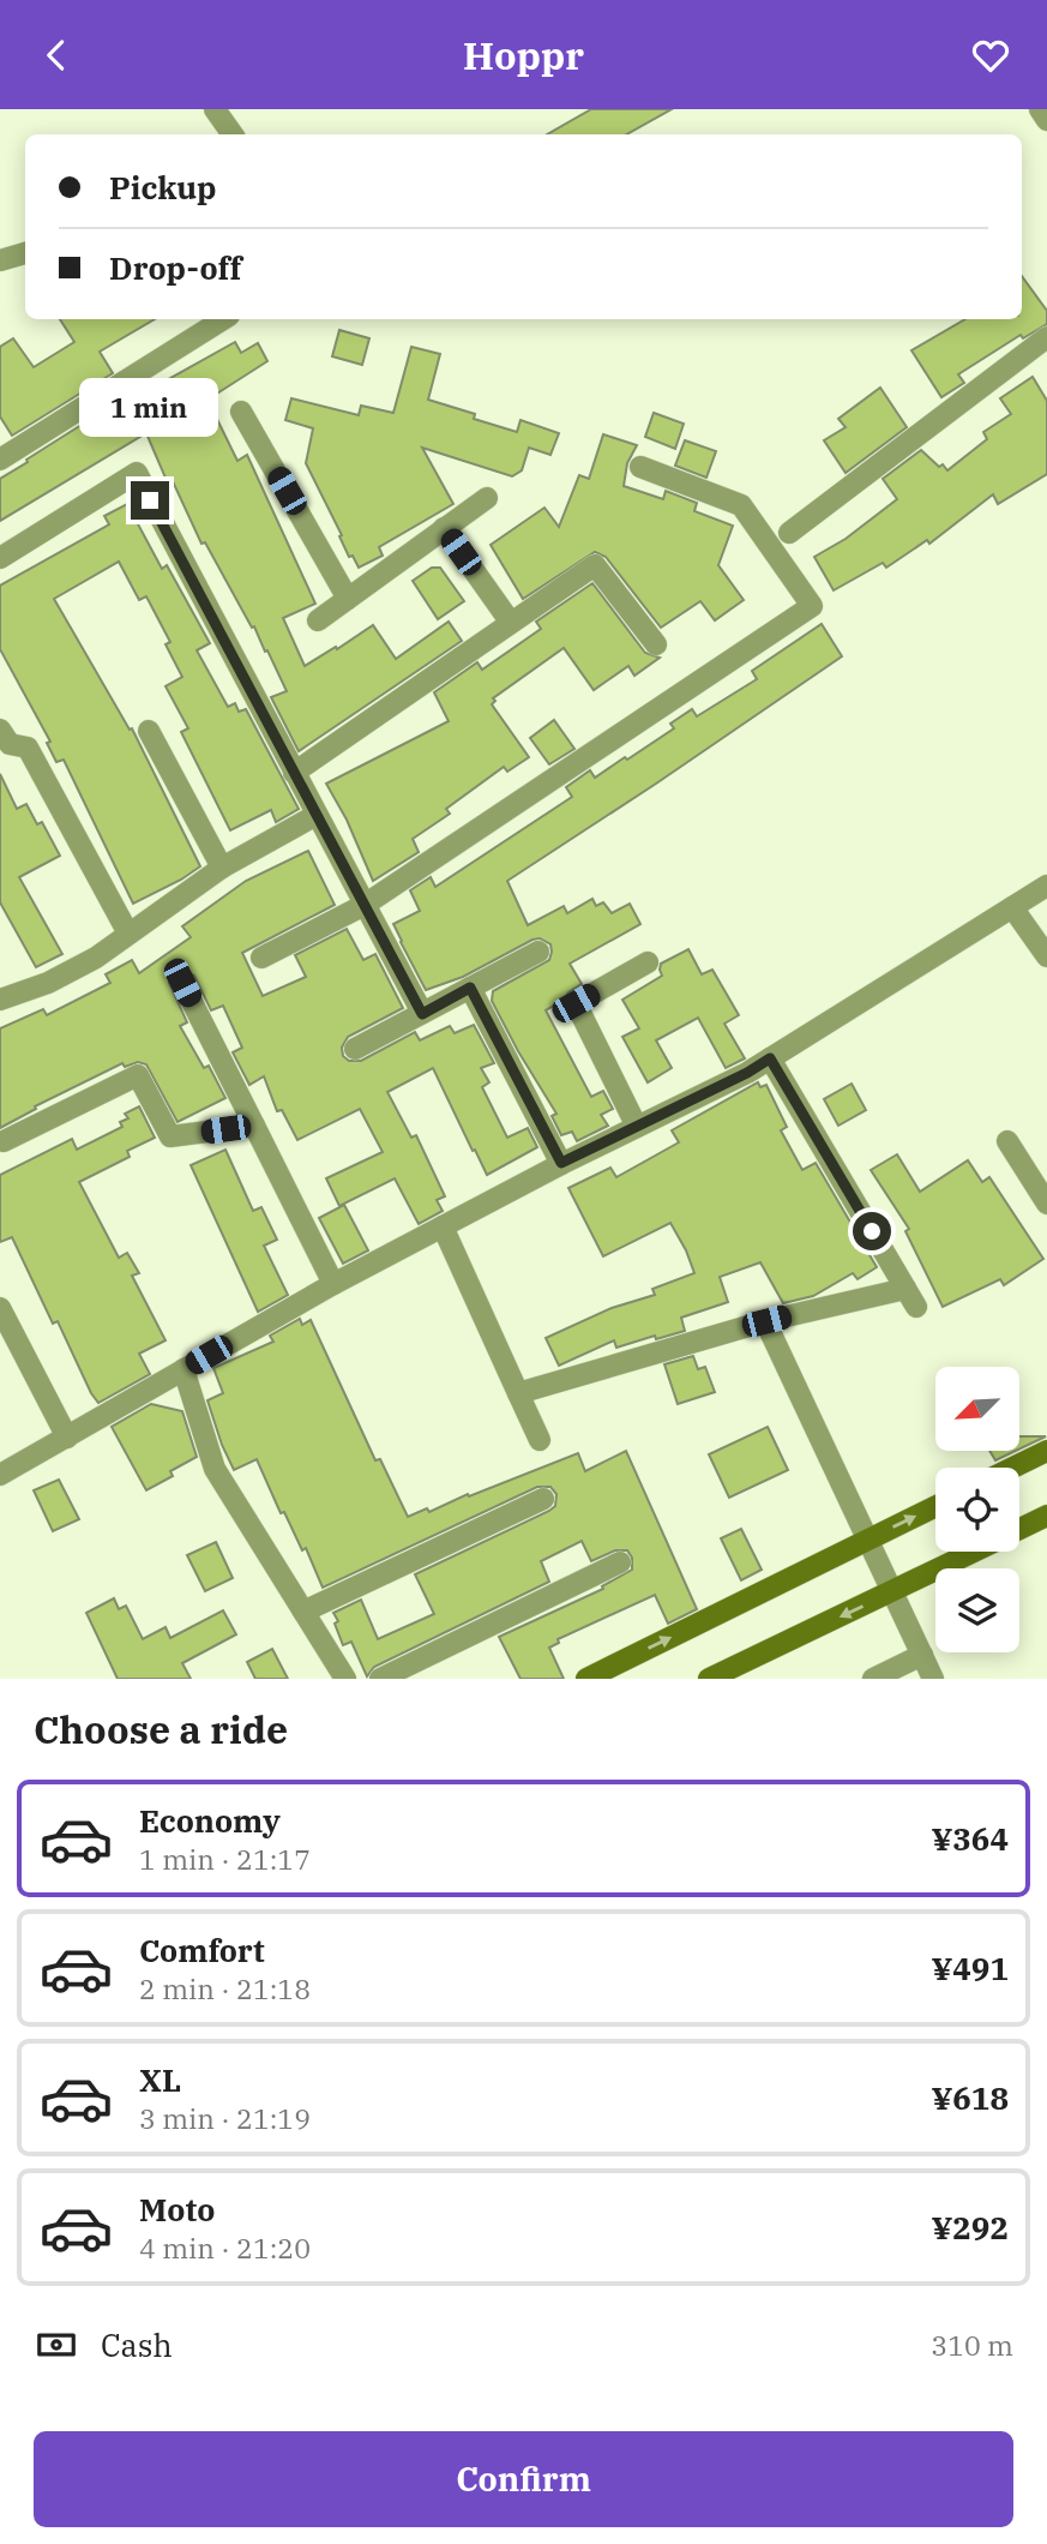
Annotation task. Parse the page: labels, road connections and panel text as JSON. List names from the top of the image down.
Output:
{
  "north": "bottom left",
  "page": {
    "header": "Hoppr",
    "banner": ["Pickup", "Drop-off"],
    "bubble": "1 min",
    "heading": "Choose a ride",
    "list": [
      {
        "name": "Economy",
        "note": "1 min · 21:17",
        "value": "¥364"
      },
      {
        "name": "Comfort",
        "note": "2 min · 21:18",
        "value": "¥491"
      },
      {
        "name": "XL",
        "note": "3 min · 21:19",
        "value": "¥618"
      },
      {
        "name": "Moto",
        "note": "4 min · 21:20",
        "value": "¥292"
      }
    ],
    "pay": ["Cash", "310 m"],
    "buttons": "Confirm"
  }
}
